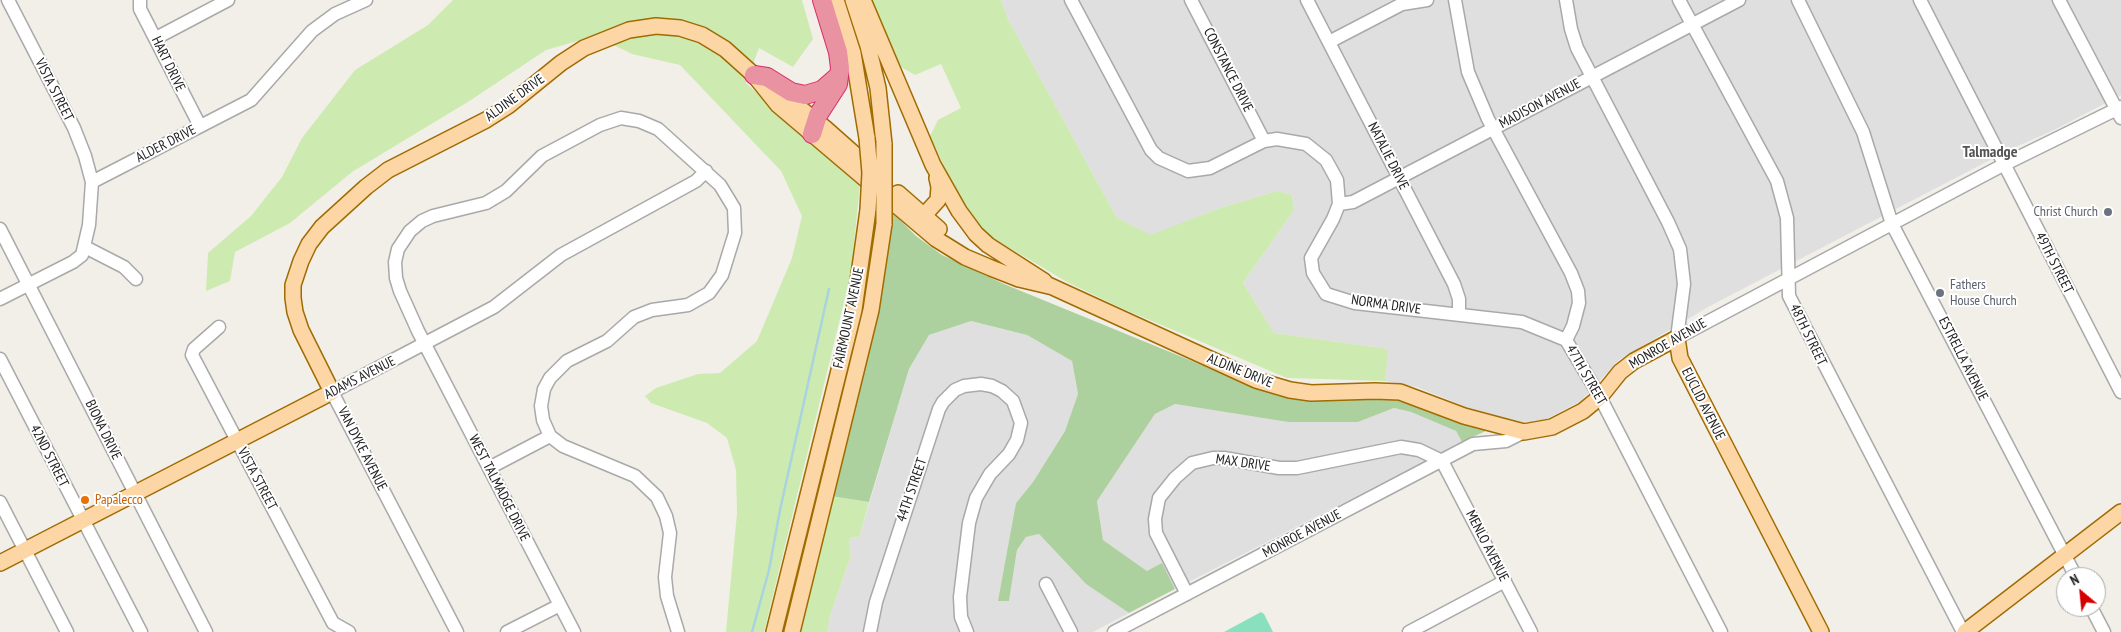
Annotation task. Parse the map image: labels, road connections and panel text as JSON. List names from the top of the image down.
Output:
{
  "streets": {
    "main road": [
      "ALDINE DRIVE",
      "FAIRMOUNT AVENUE",
      "MONROE AVENUE",
      "ADAMS AVENUE",
      "EUCLID AVENUE",
      "VAN DYKE AVENUE"
    ],
    "street": [
      "HART DRIVE",
      "CONSTANCE DRIVE",
      "VISTA STREET",
      "MADISON AVENUE",
      "ALDER DRIVE",
      "NATALIE DRIVE",
      "49TH STREET",
      "NORMA DRIVE",
      "48TH STREET",
      "ESTRELLA AVENUE",
      "47TH STREET",
      "BIONA DRIVE",
      "42ND STREET",
      "MAX DRIVE",
      "WEST TALMADGE DRIVE",
      "44TH STREET",
      "MENLO AVENUE"
    ]
  },
  "crossings": [
    ["HART DRIVE", "ALDER DRIVE"],
    ["VISTA STREET", "ALDER DRIVE"],
    ["VISTA STREET", "ADAMS AVENUE"],
    ["ALDINE DRIVE", "MONROE AVENUE"],
    ["ALDINE DRIVE", "VAN DYKE AVENUE"],
    ["MADISON AVENUE", "NATALIE DRIVE"],
    ["MADISON AVENUE", "NORMA DRIVE"],
    ["MADISON AVENUE", "48TH STREET"],
    ["MADISON AVENUE", "47TH STREET"],
    ["MADISON AVENUE", "EUCLID AVENUE"],
    ["NATALIE DRIVE", "NORMA DRIVE"],
    ["49TH STREET", "MONROE AVENUE"],
    ["NORMA DRIVE", "47TH STREET"],
    ["48TH STREET", "MONROE AVENUE"],
    ["MONROE AVENUE", "ESTRELLA AVENUE"],
    ["MONROE AVENUE", "47TH STREET"],
    ["MONROE AVENUE", "EUCLID AVENUE"],
    ["MONROE AVENUE", "MAX DRIVE"],
    ["MONROE AVENUE", "MENLO AVENUE"],
    ["ADAMS AVENUE", "BIONA DRIVE"],
    ["ADAMS AVENUE", "VAN DYKE AVENUE"],
    ["ADAMS AVENUE", "42ND STREET"],
    ["ADAMS AVENUE", "WEST TALMADGE DRIVE"],
    ["MAX DRIVE", "MENLO AVENUE"]
  ],
  "districts": ["Talmadge"],
  "places": ["Christ Church", "Fathers House Church", "Papalecco"],
  "north": "top left"
}
